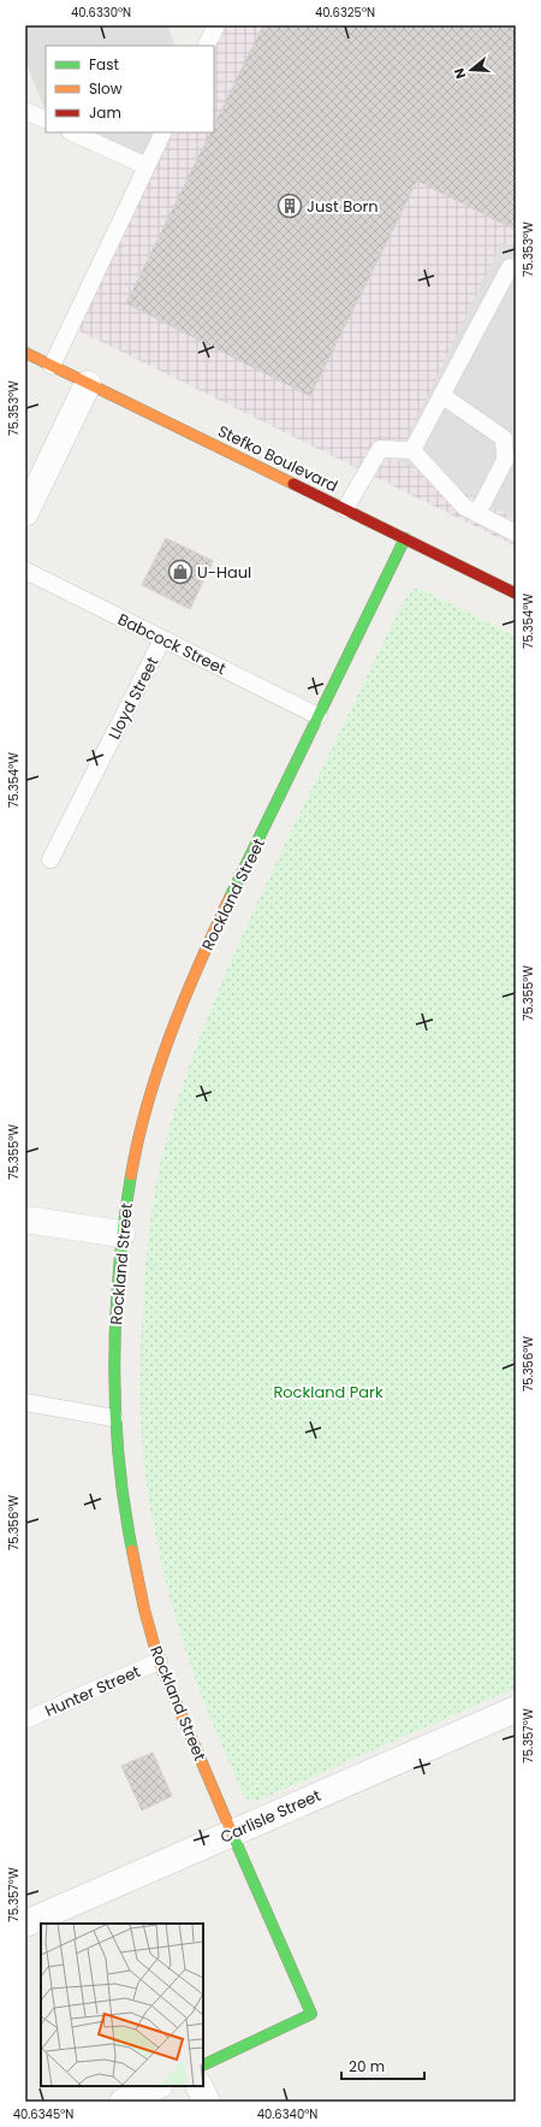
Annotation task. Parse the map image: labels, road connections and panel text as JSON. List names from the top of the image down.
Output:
{
  "streets": {
    "street": ["Stefko Boulevard", "Rockland Street", "Carlisle Street"],
    "lane": ["Babcock Street", "Lloyd Street", "Hunter Street"]
  },
  "crossings": [
    ["Stefko Boulevard", "Rockland Street"],
    ["Babcock Street", "Lloyd Street"],
    ["Babcock Street", "Rockland Street"],
    ["Rockland Street", "Hunter Street"],
    ["Rockland Street", "Carlisle Street"]
  ],
  "parks": ["Rockland Park"],
  "places": {
    "building": ["Just Born"],
    "shop": ["U-Haul"]
  },
  "legend": ["Fast", "Slow", "Jam"],
  "scale_bar": "20 m",
  "north": "left",
  "coordinates": [
    "40.6330°N",
    "40.6325°N",
    "75.353°W",
    "75.354°W",
    "75.355°W",
    "75.356°W",
    "75.357°W",
    "40.6345°N",
    "40.6340°N"
  ]
}
